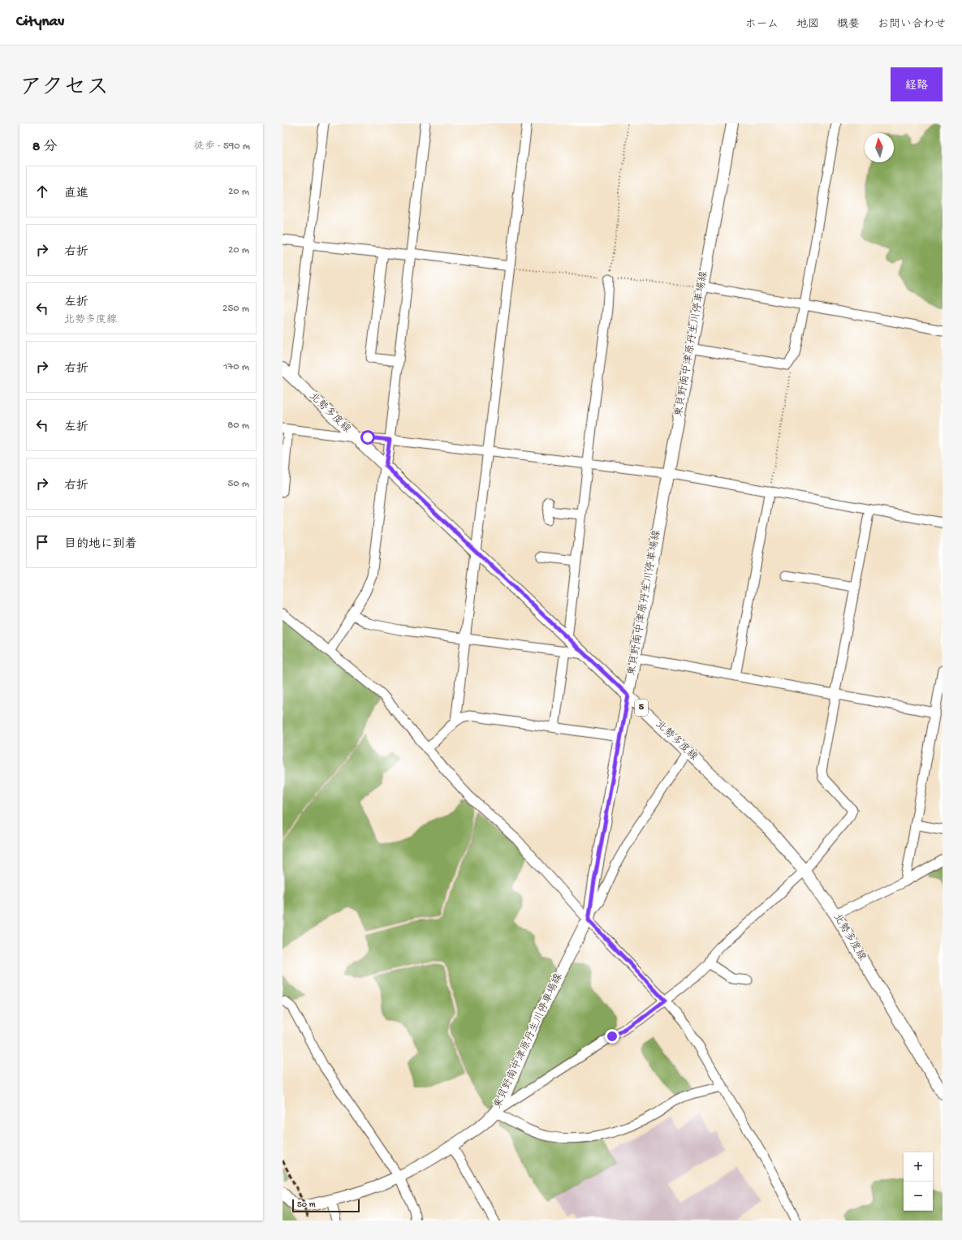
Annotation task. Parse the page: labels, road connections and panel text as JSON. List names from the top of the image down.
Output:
{
  "streets": {
    "main road": ["東貝野南中津原丹生川停車場線", "北勢多度線", "5"]
  },
  "crossings": [
    ["東貝野南中津原丹生川停車場線", "北勢多度線"]
  ],
  "scale_bar": "50 m",
  "north": "top",
  "page": {
    "header": "Citynav",
    "nav": [
      "ホーム",
      "地図",
      "概要",
      "お問い合わせ"
    ],
    "title": "アクセス",
    "buttons": "経路",
    "heading": ["8 分", "徒歩 · 590 m"],
    "list": [
      ["直進", "20 m"],
      ["右折", "20 m"],
      ["左折", "北勢多度線", "250 m"],
      ["右折", "170 m"],
      ["左折", "80 m"],
      ["右折", "50 m"],
      "目的地に到着"
    ],
    "map_buttons": ["+", "−"],
    "scale": "50 m"
  }
}
